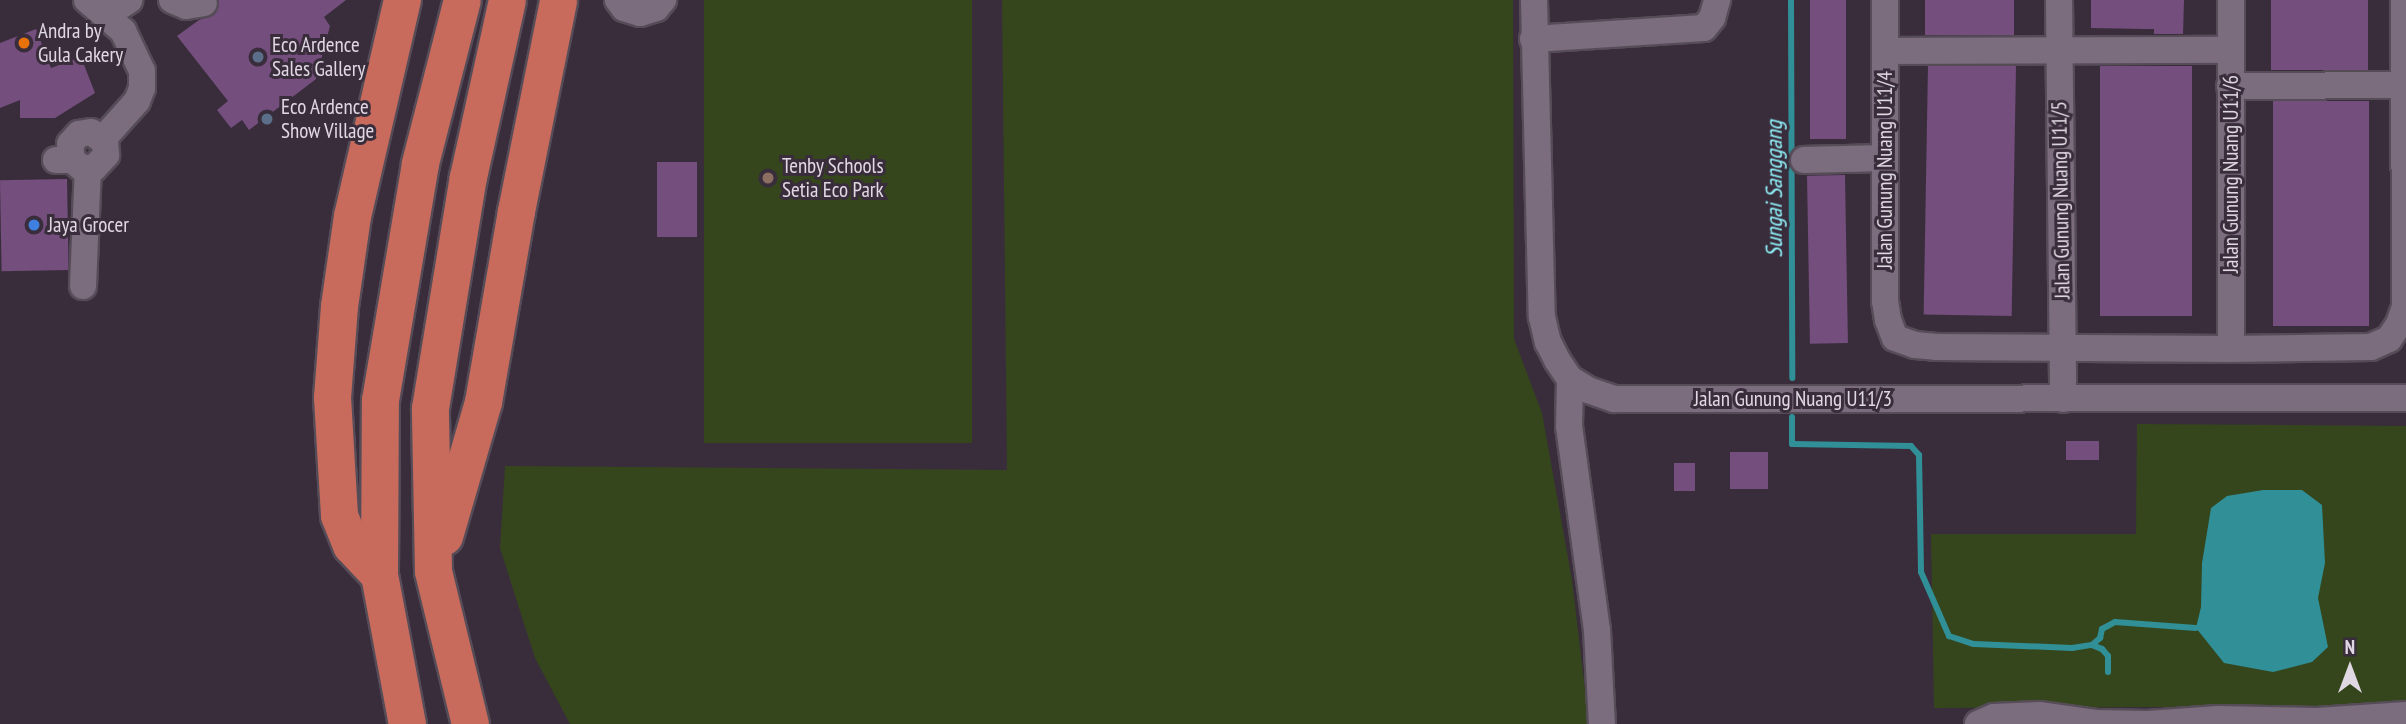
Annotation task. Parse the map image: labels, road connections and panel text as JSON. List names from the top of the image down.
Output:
{
  "streets": {
    "street": [
      "Jalan Gunung Nuang U11/4",
      "Jalan Gunung Nuang U11/6",
      "Jalan Gunung Nuang U11/5",
      "Jalan Gunung Nuang U11/3"
    ]
  },
  "crossings": [
    ["Jalan Gunung Nuang U11/4", "Jalan Gunung Nuang U11/5"],
    ["Jalan Gunung Nuang U11/5", "Jalan Gunung Nuang U11/3"]
  ],
  "water": ["Sungai Sanggang"],
  "places": [
    "Andra by Gula Cakery",
    "Eco Ardence Sales Gallery",
    "Eco Ardence Show Village",
    "Tenby Schools Setia Eco Park",
    "Jaya Grocer"
  ],
  "north": "top"
}
